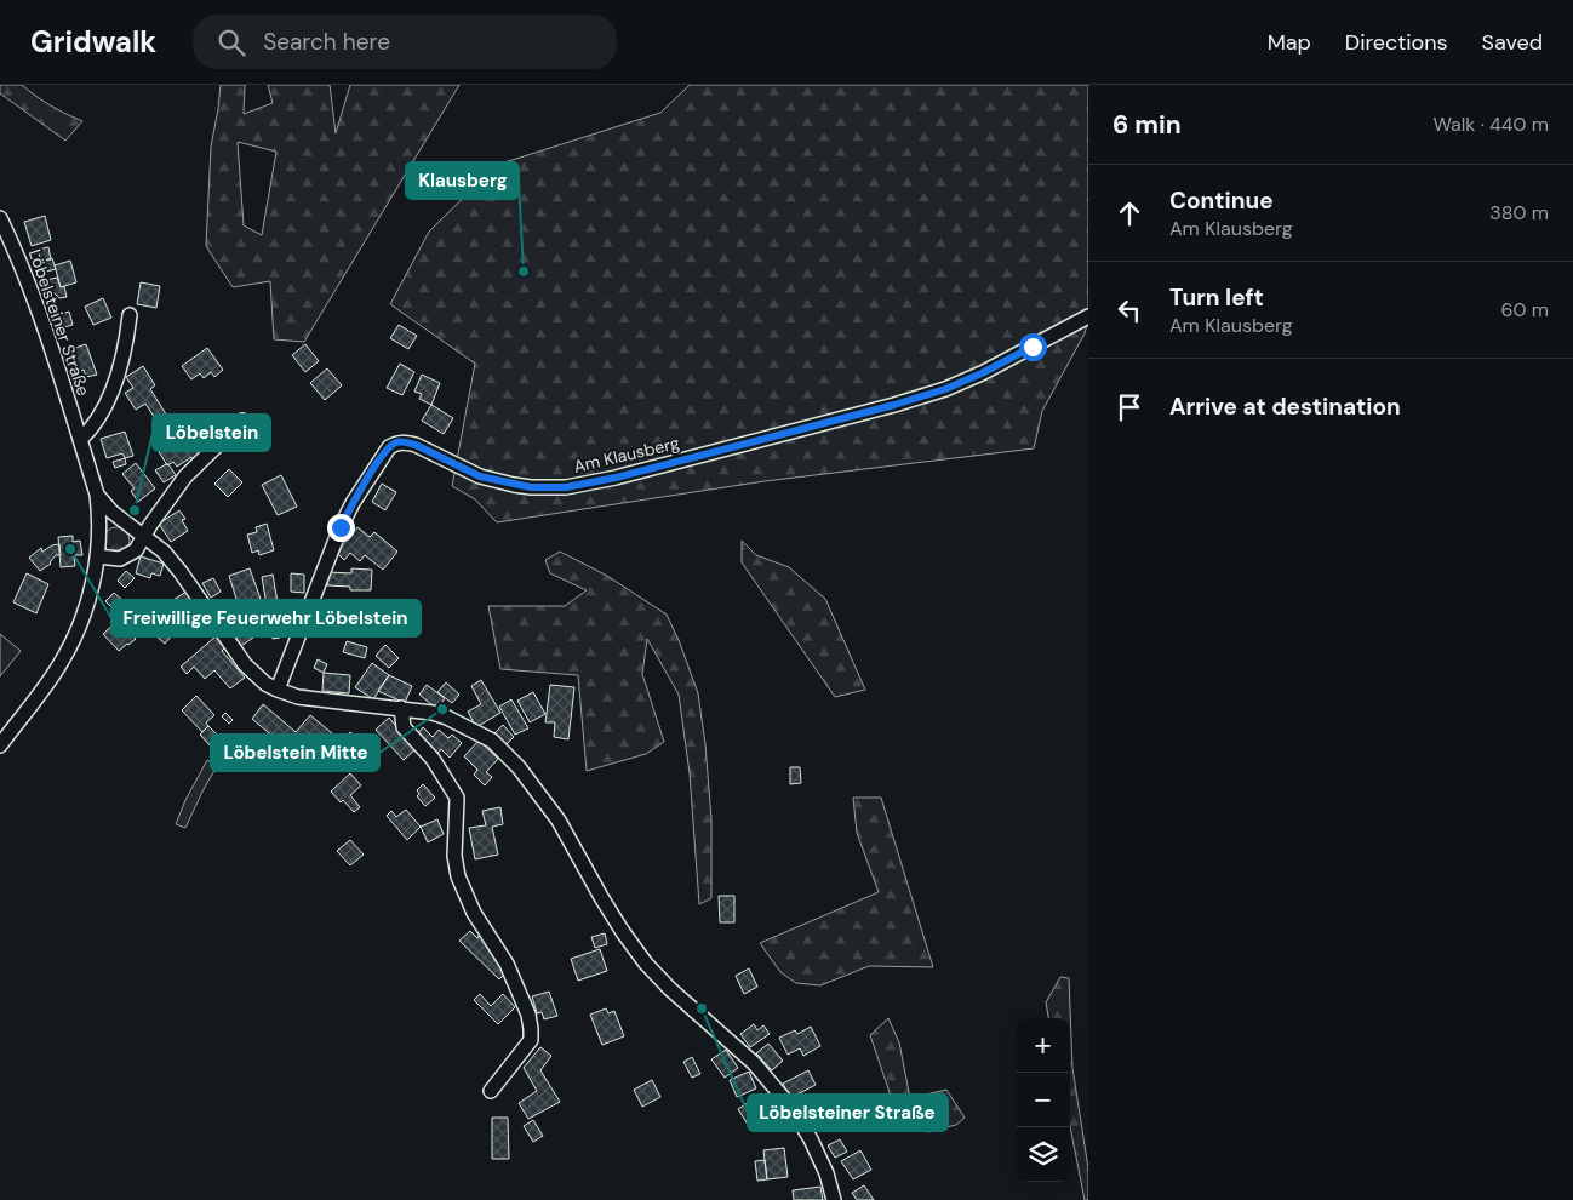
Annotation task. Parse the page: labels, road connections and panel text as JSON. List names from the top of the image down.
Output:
{
  "streets": {
    "street": ["Löbelsteiner Straße", "Am Klausberg"]
  },
  "crossings": [
    ["Löbelsteiner Straße", "Am Klausberg"]
  ],
  "places": [
    "Klausberg",
    "Löbelstein",
    "Freiwillige Feuerwehr Löbelstein",
    "Löbelstein Mitte",
    "Löbelsteiner Straße"
  ],
  "page": {
    "header": "Gridwalk",
    "search": "Search here",
    "nav": ["Map", "Directions", "Saved"],
    "heading": ["6 min", "Walk · 440 m"],
    "list": [
      ["Continue", "Am Klausberg", "380 m"],
      ["Turn left", "Am Klausberg", "60 m"],
      "Arrive at destination"
    ],
    "map_buttons": ["+", "−"]
  }
}
